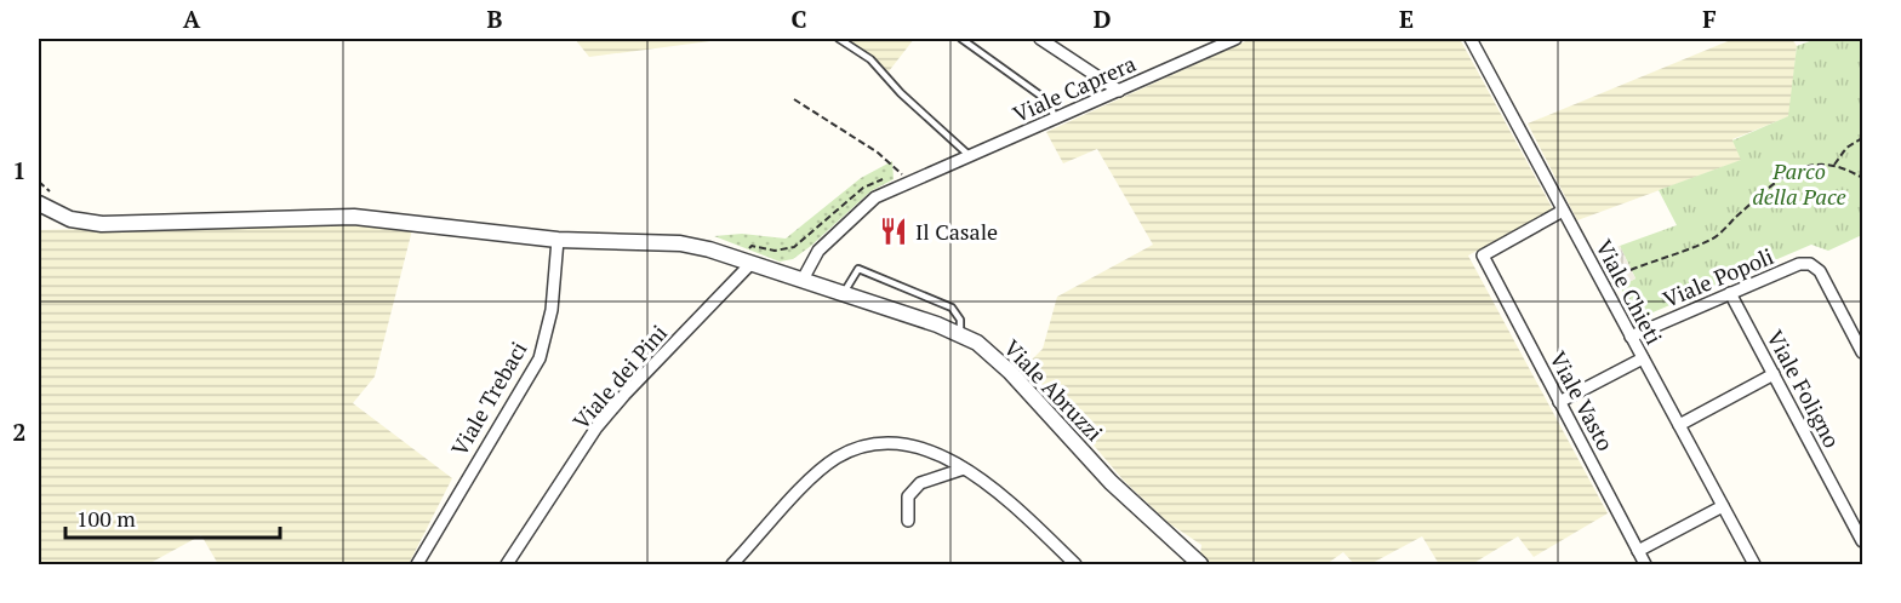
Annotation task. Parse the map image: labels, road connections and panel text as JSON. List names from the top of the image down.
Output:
{
  "streets": {
    "street": [
      "Viale Caprera",
      "Viale Popoli",
      "Viale Chieti",
      "Viale dei Pini",
      "Viale Foligno",
      "Viale Abruzzi",
      "Viale Trebaci",
      "Viale Vasto"
    ]
  },
  "crossings": [
    ["Viale Caprera", "Viale Abruzzi"],
    ["Viale Popoli", "Viale Chieti"],
    ["Viale Popoli", "Viale Foligno"],
    ["Viale Chieti", "Viale Vasto"],
    ["Viale dei Pini", "Viale Abruzzi"],
    ["Viale Abruzzi", "Viale Trebaci"]
  ],
  "parks": ["Parco della Pace"],
  "places": {
    "restaurant": ["Il Casale"]
  },
  "scale_bar": "100 m",
  "grid": {
    "columns": [
      "A",
      "B",
      "C",
      "D",
      "E",
      "F"
    ],
    "rows": ["1", "2"]
  }
}
